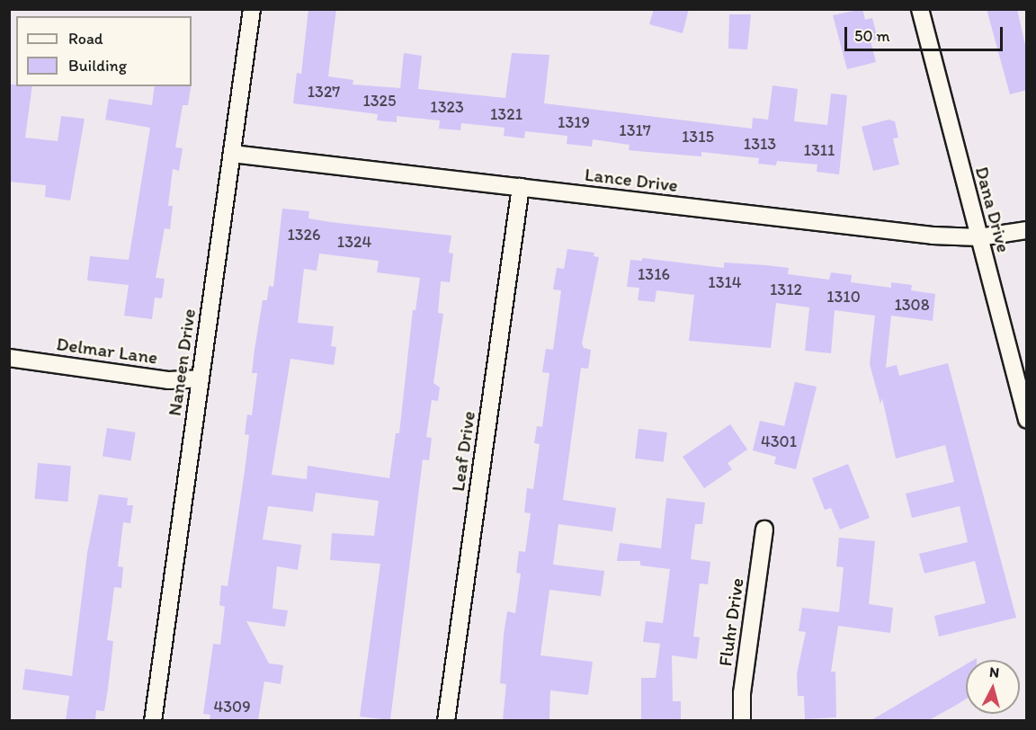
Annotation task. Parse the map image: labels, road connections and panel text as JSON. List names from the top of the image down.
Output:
{
  "streets": {
    "street": [
      "Lance Drive",
      "Dana Drive",
      "Delmar Lane",
      "Naneen Drive",
      "Leaf Drive",
      "Fluhr Drive"
    ]
  },
  "crossings": [
    ["Lance Drive", "Dana Drive"],
    ["Lance Drive", "Naneen Drive"],
    ["Lance Drive", "Leaf Drive"],
    ["Delmar Lane", "Naneen Drive"]
  ],
  "house_numbers": [
    "1327",
    "1325",
    "1323",
    "1321",
    "1319",
    "1317",
    "1315",
    "1313",
    "1311",
    "1326",
    "1324",
    "1316",
    "1314",
    "1312",
    "1310",
    "1308",
    "4301",
    "4309"
  ],
  "legend": ["Road", "Building"],
  "scale_bar": "50 m",
  "north": "top"
}
